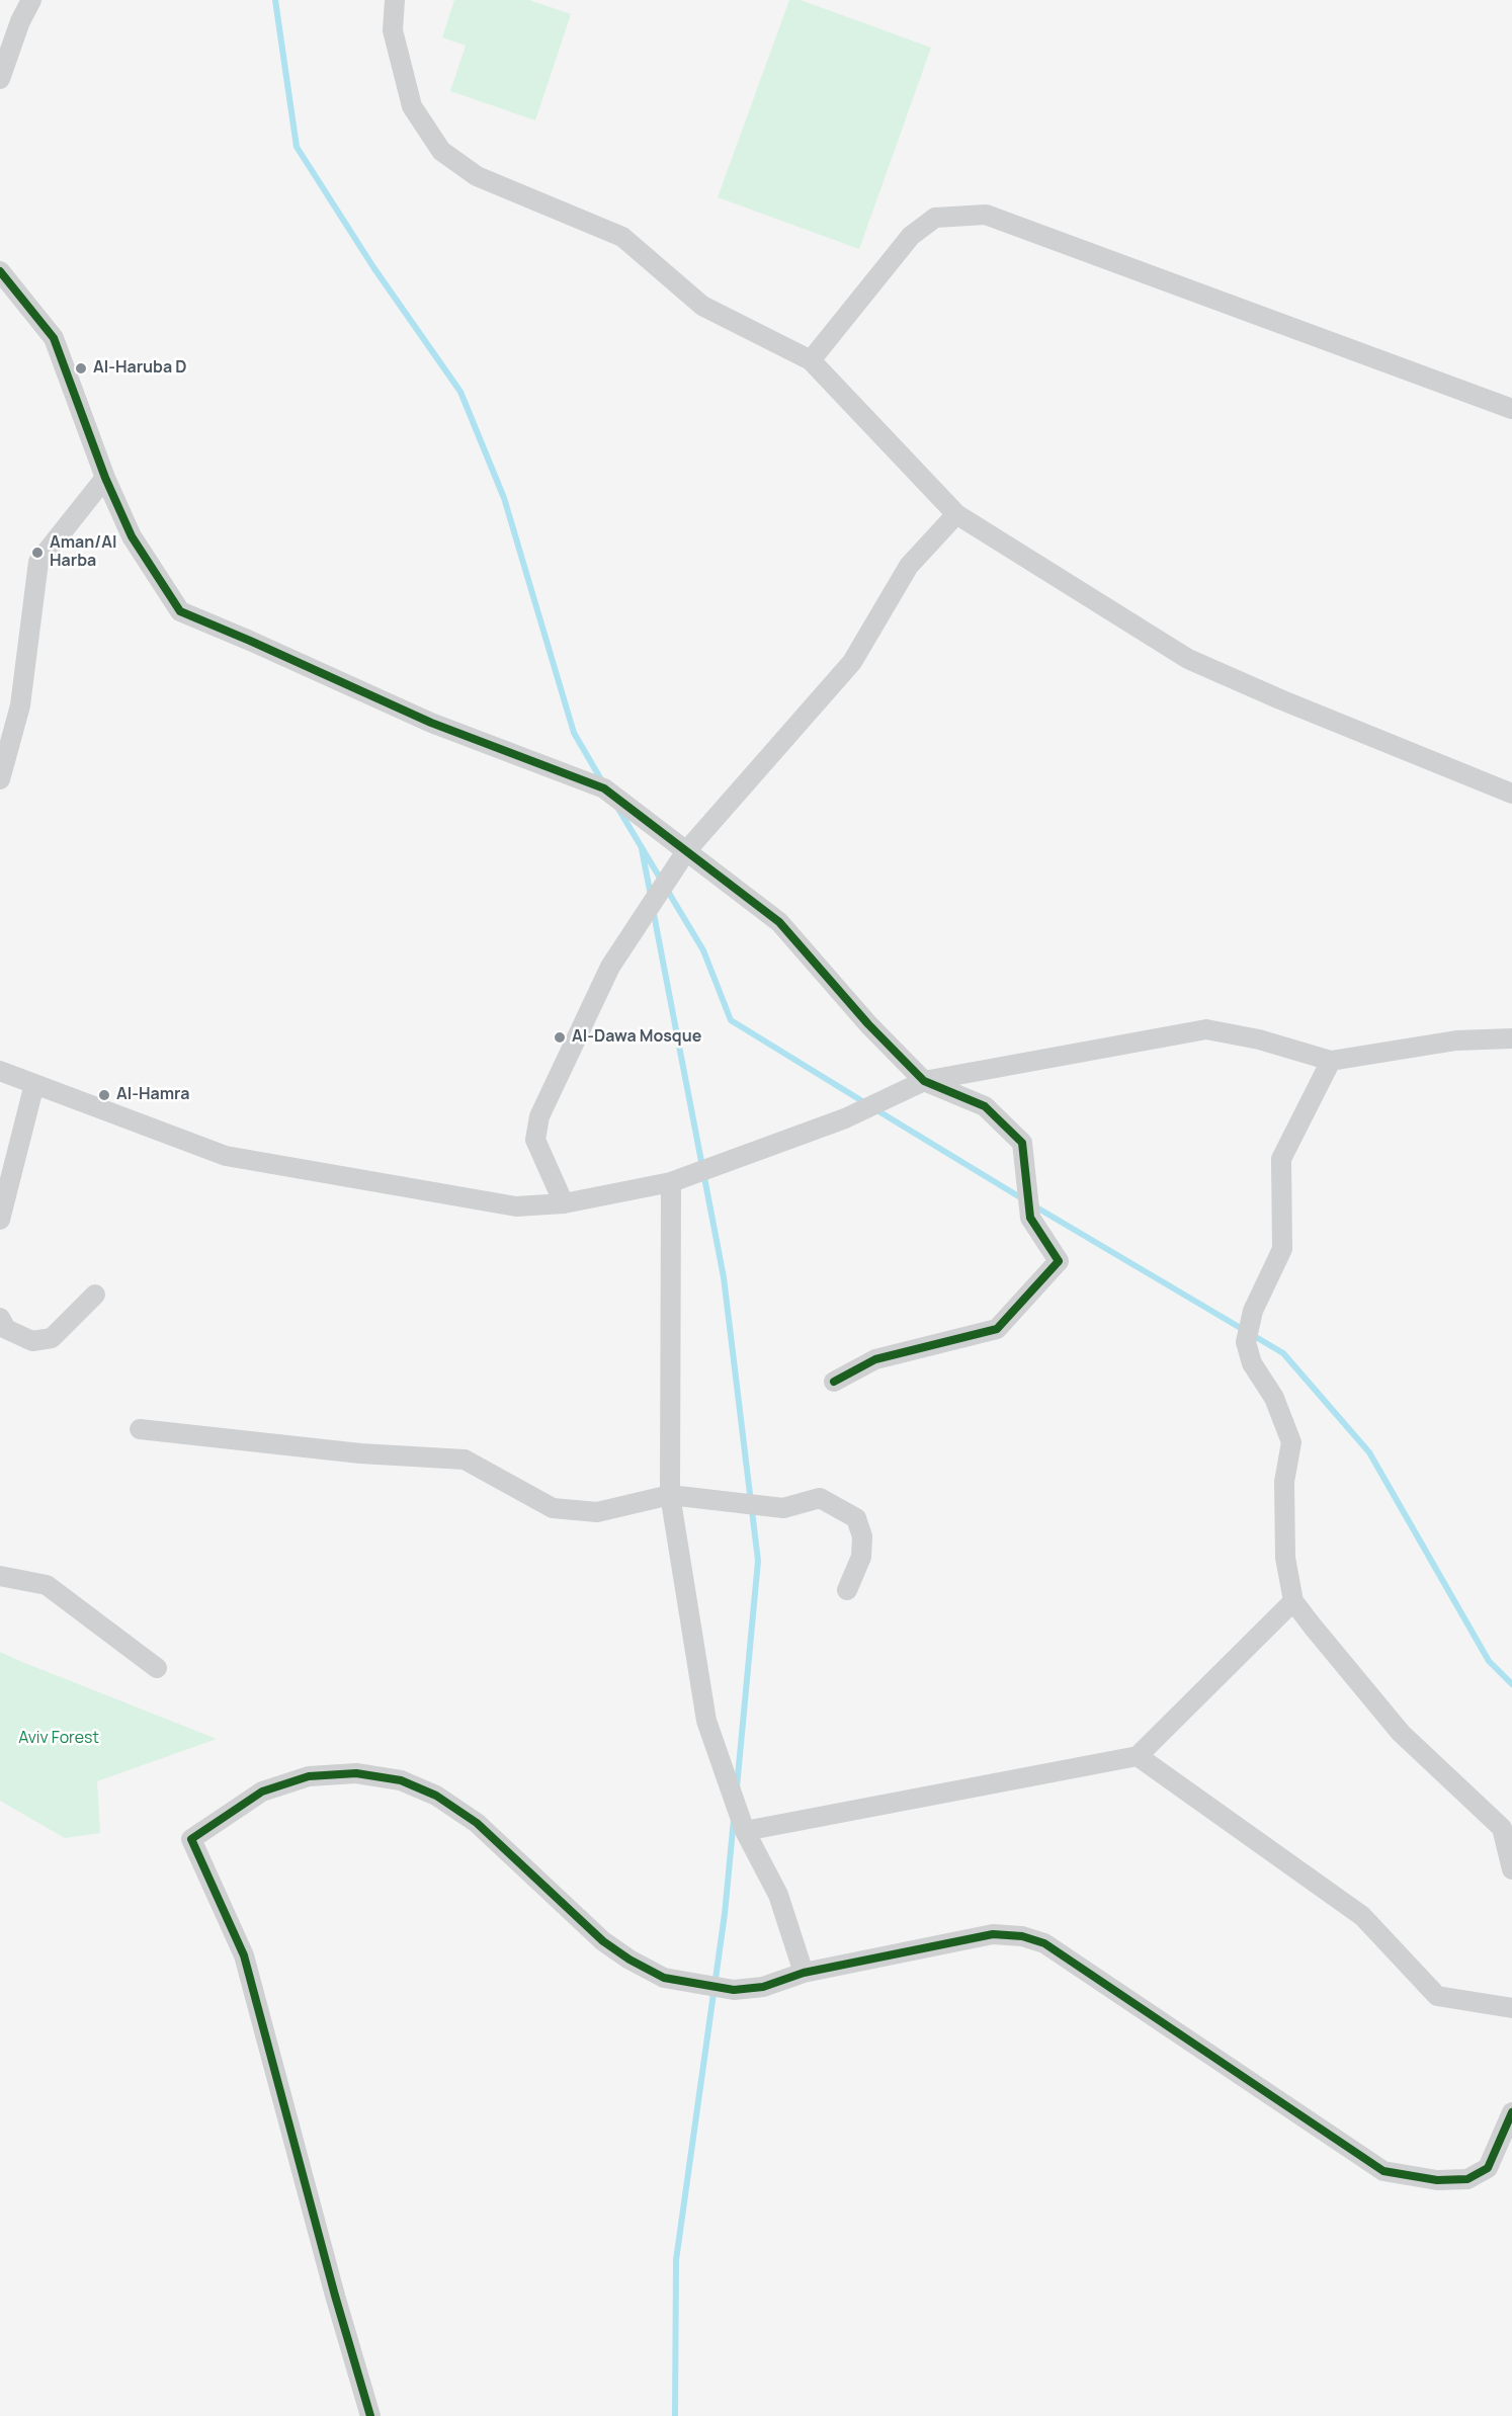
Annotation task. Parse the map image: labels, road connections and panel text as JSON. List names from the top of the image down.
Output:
{
  "parks": ["Aviv Forest"],
  "places": [
    "Al-Haruba D",
    "Aman/Al Harba",
    "Al-Dawa Mosque",
    "Al-Hamra"
  ]
}
